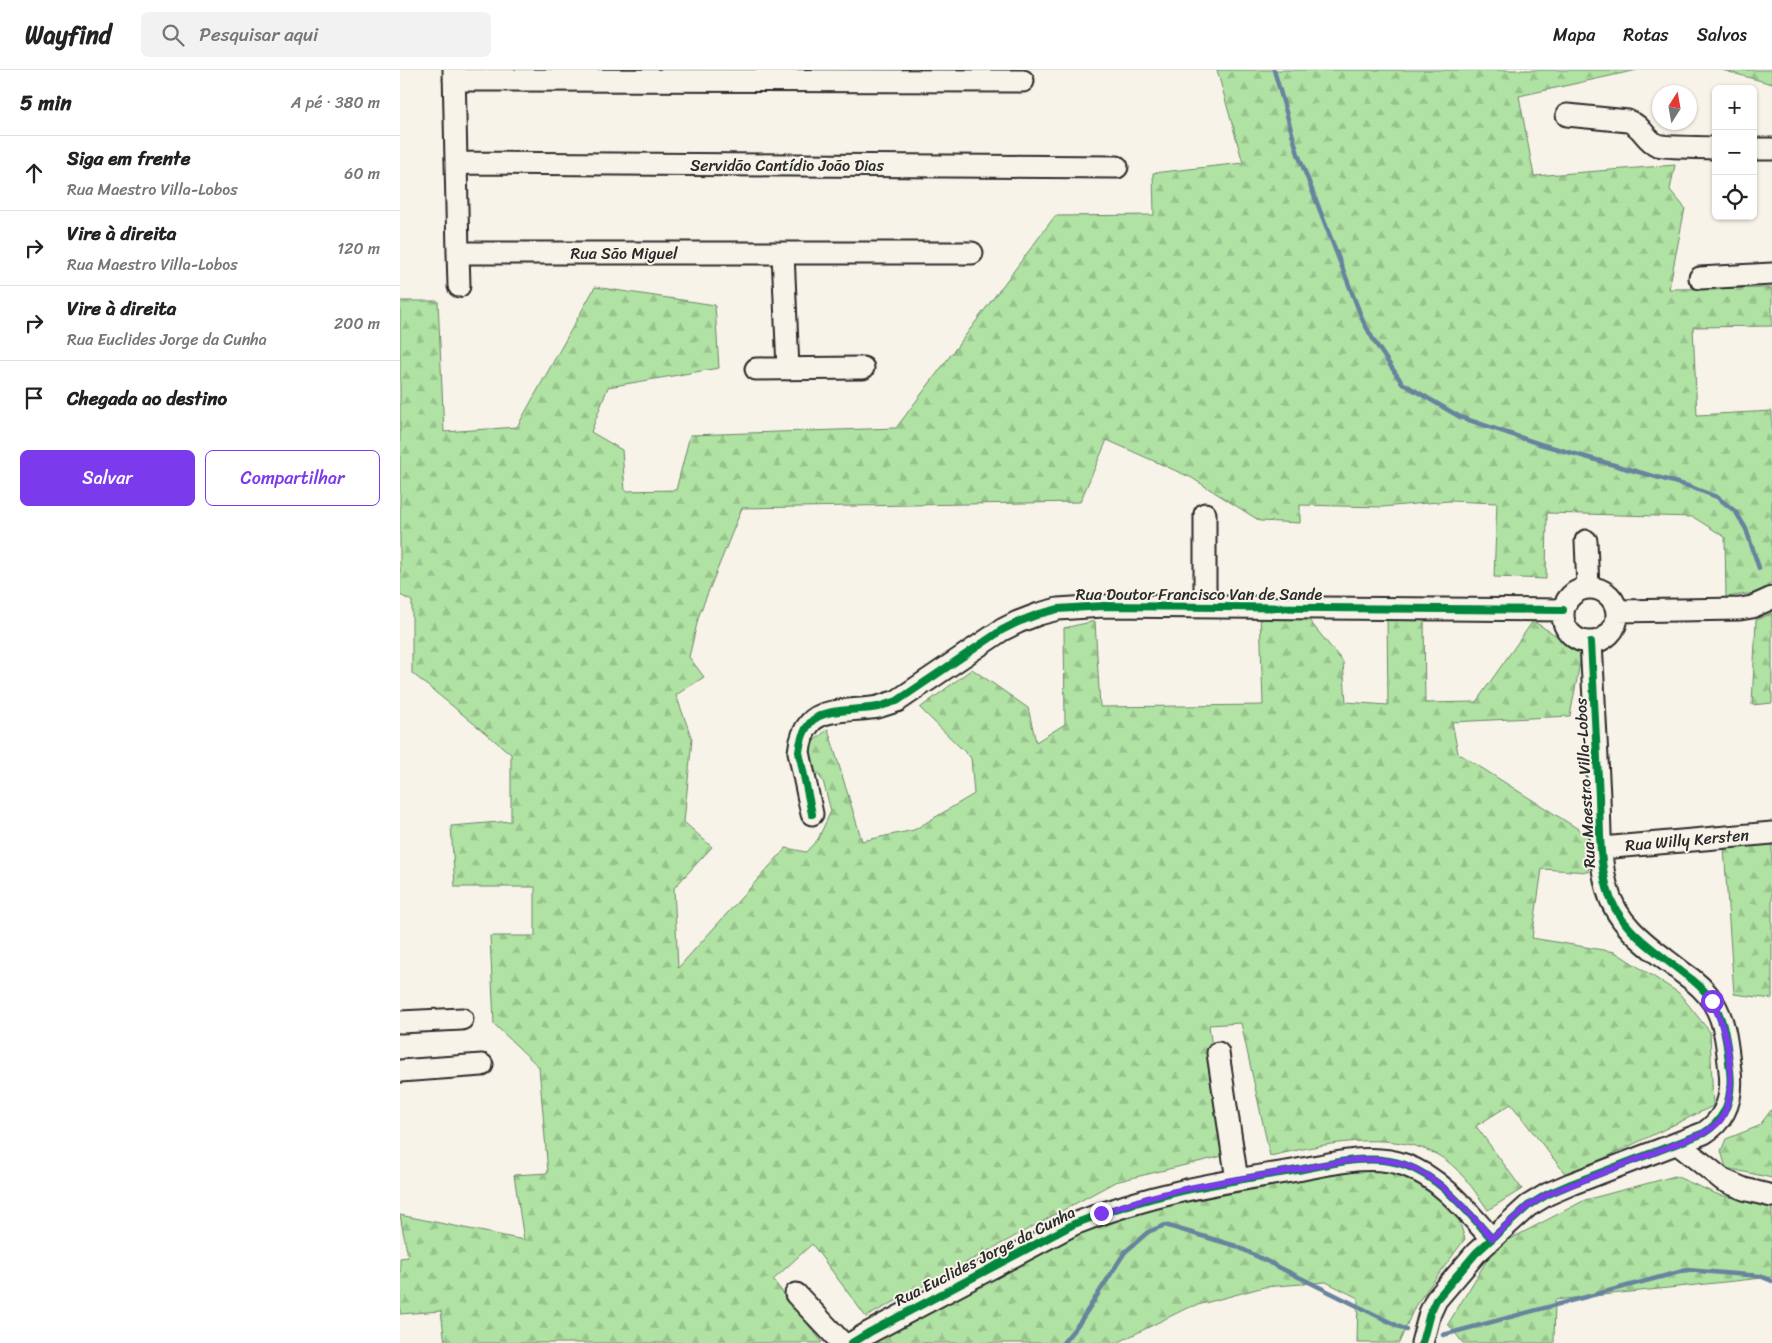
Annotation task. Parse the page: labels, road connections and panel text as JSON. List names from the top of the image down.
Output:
{
  "streets": {
    "street": [
      "Servidão Cantídio João Dias",
      "Rua São Miguel",
      "Rua Doutor Francisco Van de Sande",
      "Rua Maestro Villa-Lobos",
      "Rua Willy Kersten",
      "Rua Euclides Jorge da Cunha"
    ]
  },
  "crossings": [
    ["Rua Doutor Francisco Van de Sande", "Rua Maestro Villa-Lobos"],
    ["Rua Maestro Villa-Lobos", "Rua Willy Kersten"],
    ["Rua Maestro Villa-Lobos", "Rua Euclides Jorge da Cunha"]
  ],
  "north": "top",
  "page": {
    "header": "Wayfind",
    "search": "Pesquisar aqui",
    "nav": ["Mapa", "Rotas", "Salvos"],
    "heading": ["5 min", "A pé · 380 m"],
    "map_buttons": ["+", "−"],
    "list": [
      ["Siga em frente", "Rua Maestro Villa-Lobos", "60 m"],
      ["Vire à direita", "Rua Maestro Villa-Lobos", "120 m"],
      ["Vire à direita", "Rua Euclides Jorge da Cunha", "200 m"],
      "Chegada ao destino"
    ],
    "buttons": ["Salvar", "Compartilhar"]
  }
}
